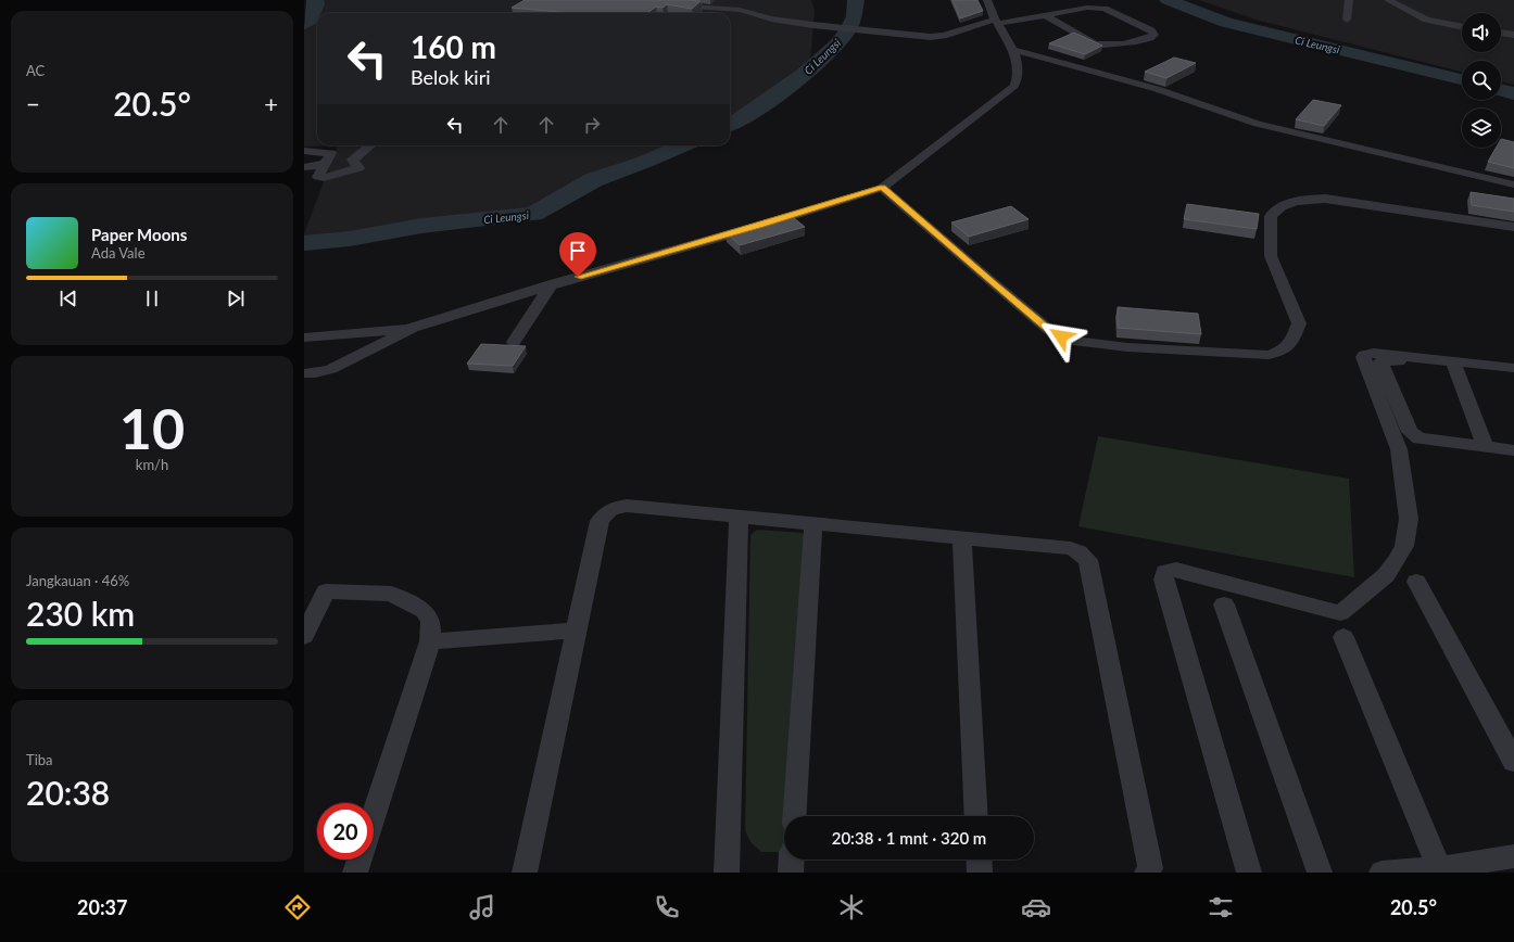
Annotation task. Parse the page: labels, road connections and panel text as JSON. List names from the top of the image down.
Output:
{
  "water": ["Ci Leungsi"],
  "page": {
    "tile": [
      "AC",
      ["10", "km/h"],
      ["Jangkauan · 46%", "230 km"],
      ["Tiba", "20:38"]
    ],
    "turn": ["160 m", "Belok kiri"],
    "heat": ["−", "20.5°", "+"],
    "song": ["Paper Moons", "Ada Vale"],
    "limit": "20",
    "trip": "20:38 · 1 mnt · 320 m",
    "tabs": ["20:37", "20.5°"]
  }
}
